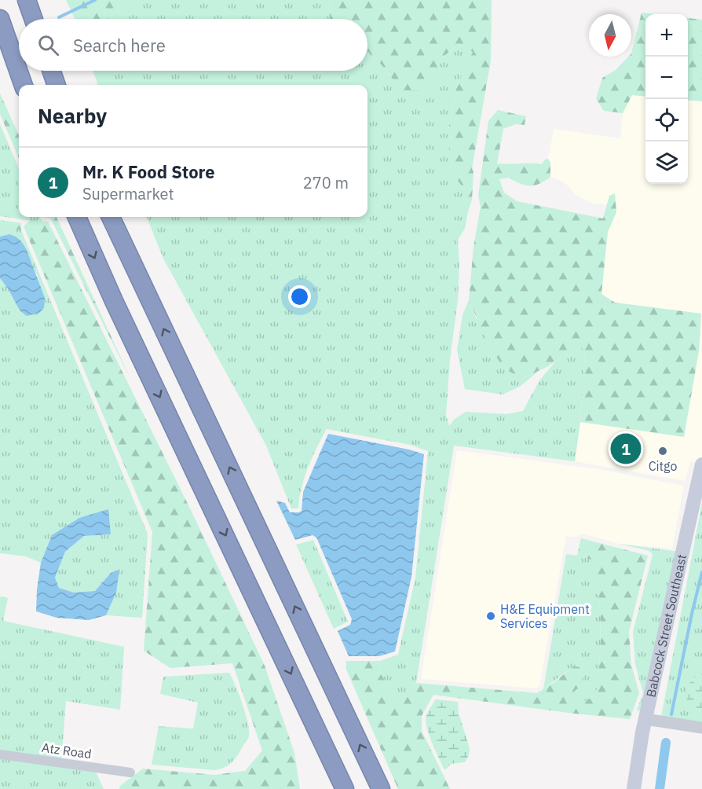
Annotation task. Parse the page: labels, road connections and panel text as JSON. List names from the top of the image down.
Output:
{
  "streets": {
    "main road": ["Babcock Street Southeast"],
    "street": ["Atz Road"]
  },
  "places": ["Citgo", "H&E Equipment Services"],
  "north": "bottom",
  "page": {
    "map_buttons": ["+", "−"],
    "search": "Search here",
    "heading": "Nearby",
    "list": [
      {
        "mark": "1",
        "name": "Mr. K Food Store",
        "note": "Supermarket",
        "value": "270 m"
      }
    ],
    "pins": "1"
  }
}
